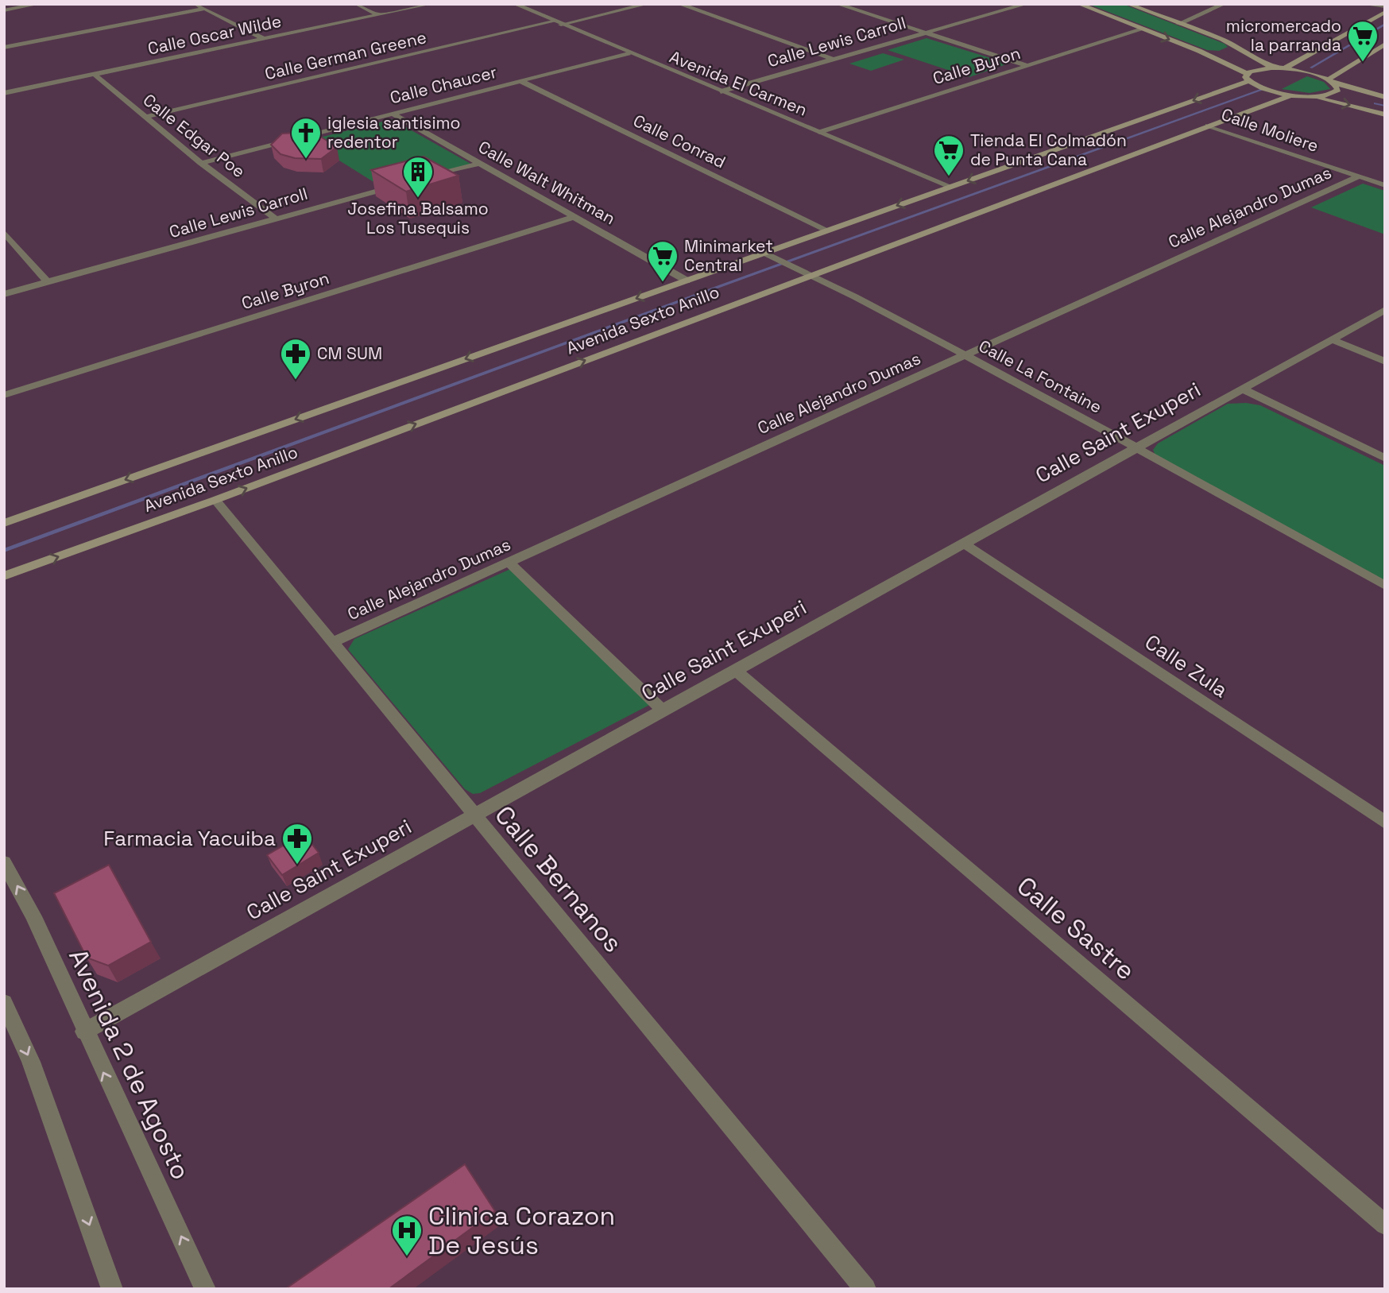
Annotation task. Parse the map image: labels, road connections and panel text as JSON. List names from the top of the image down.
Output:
{
  "streets": {
    "main road": ["Avenida Sexto Anillo"],
    "street": [
      "Calle Oscar Wilde",
      "Calle Lewis Carroll",
      "Calle German Greene",
      "Calle Byron",
      "Avenida El Carmen",
      "Calle Chaucer",
      "Calle Moliere",
      "Calle Edgar Poe",
      "Calle Conrad",
      "Calle Walt Whitman",
      "Calle Alejandro Dumas",
      "Calle La Fontaine",
      "Calle Saint Exuperi",
      "Calle Zula",
      "Calle Bernanos",
      "Calle Sastre",
      "Avenida 2 de Agosto"
    ]
  },
  "crossings": [
    ["Calle Oscar Wilde", "Calle Edgar Poe"],
    ["Calle Lewis Carroll", "Avenida El Carmen"],
    ["Calle Lewis Carroll", "Calle Edgar Poe"],
    ["Calle German Greene", "Avenida El Carmen"],
    ["Calle German Greene", "Calle Edgar Poe"],
    ["Calle Byron", "Avenida El Carmen"],
    ["Calle Byron", "Calle Walt Whitman"],
    ["Avenida El Carmen", "Calle Chaucer"],
    ["Avenida El Carmen", "Avenida Sexto Anillo"],
    ["Calle Chaucer", "Calle Edgar Poe"],
    ["Calle Chaucer", "Calle Conrad"],
    ["Calle Chaucer", "Calle Walt Whitman"],
    ["Calle Moliere", "Calle Alejandro Dumas"],
    ["Calle Moliere", "Avenida Sexto Anillo"],
    ["Calle Conrad", "Avenida Sexto Anillo"],
    ["Calle Walt Whitman", "Avenida Sexto Anillo"],
    ["Calle Alejandro Dumas", "Calle La Fontaine"],
    ["Calle Alejandro Dumas", "Calle Bernanos"],
    ["Avenida Sexto Anillo", "Calle La Fontaine"],
    ["Avenida Sexto Anillo", "Calle Bernanos"],
    ["Calle La Fontaine", "Calle Saint Exuperi"],
    ["Calle Saint Exuperi", "Calle Zula"],
    ["Calle Saint Exuperi", "Calle Bernanos"],
    ["Calle Saint Exuperi", "Calle Sastre"],
    ["Calle Saint Exuperi", "Avenida 2 de Agosto"]
  ],
  "places": {
    "supermarket": ["micromercado la parranda", "Tienda El Colmadón de Punta Cana", "Minimarket Central"],
    "church": ["iglesia santisimo redentor"],
    "building": ["Josefina Balsamo Los Tusequis"],
    "pharmacy": ["CM SUM", "Farmacia Yacuiba"],
    "hospital": ["Clinica Corazon De Jesús"]
  }
}
